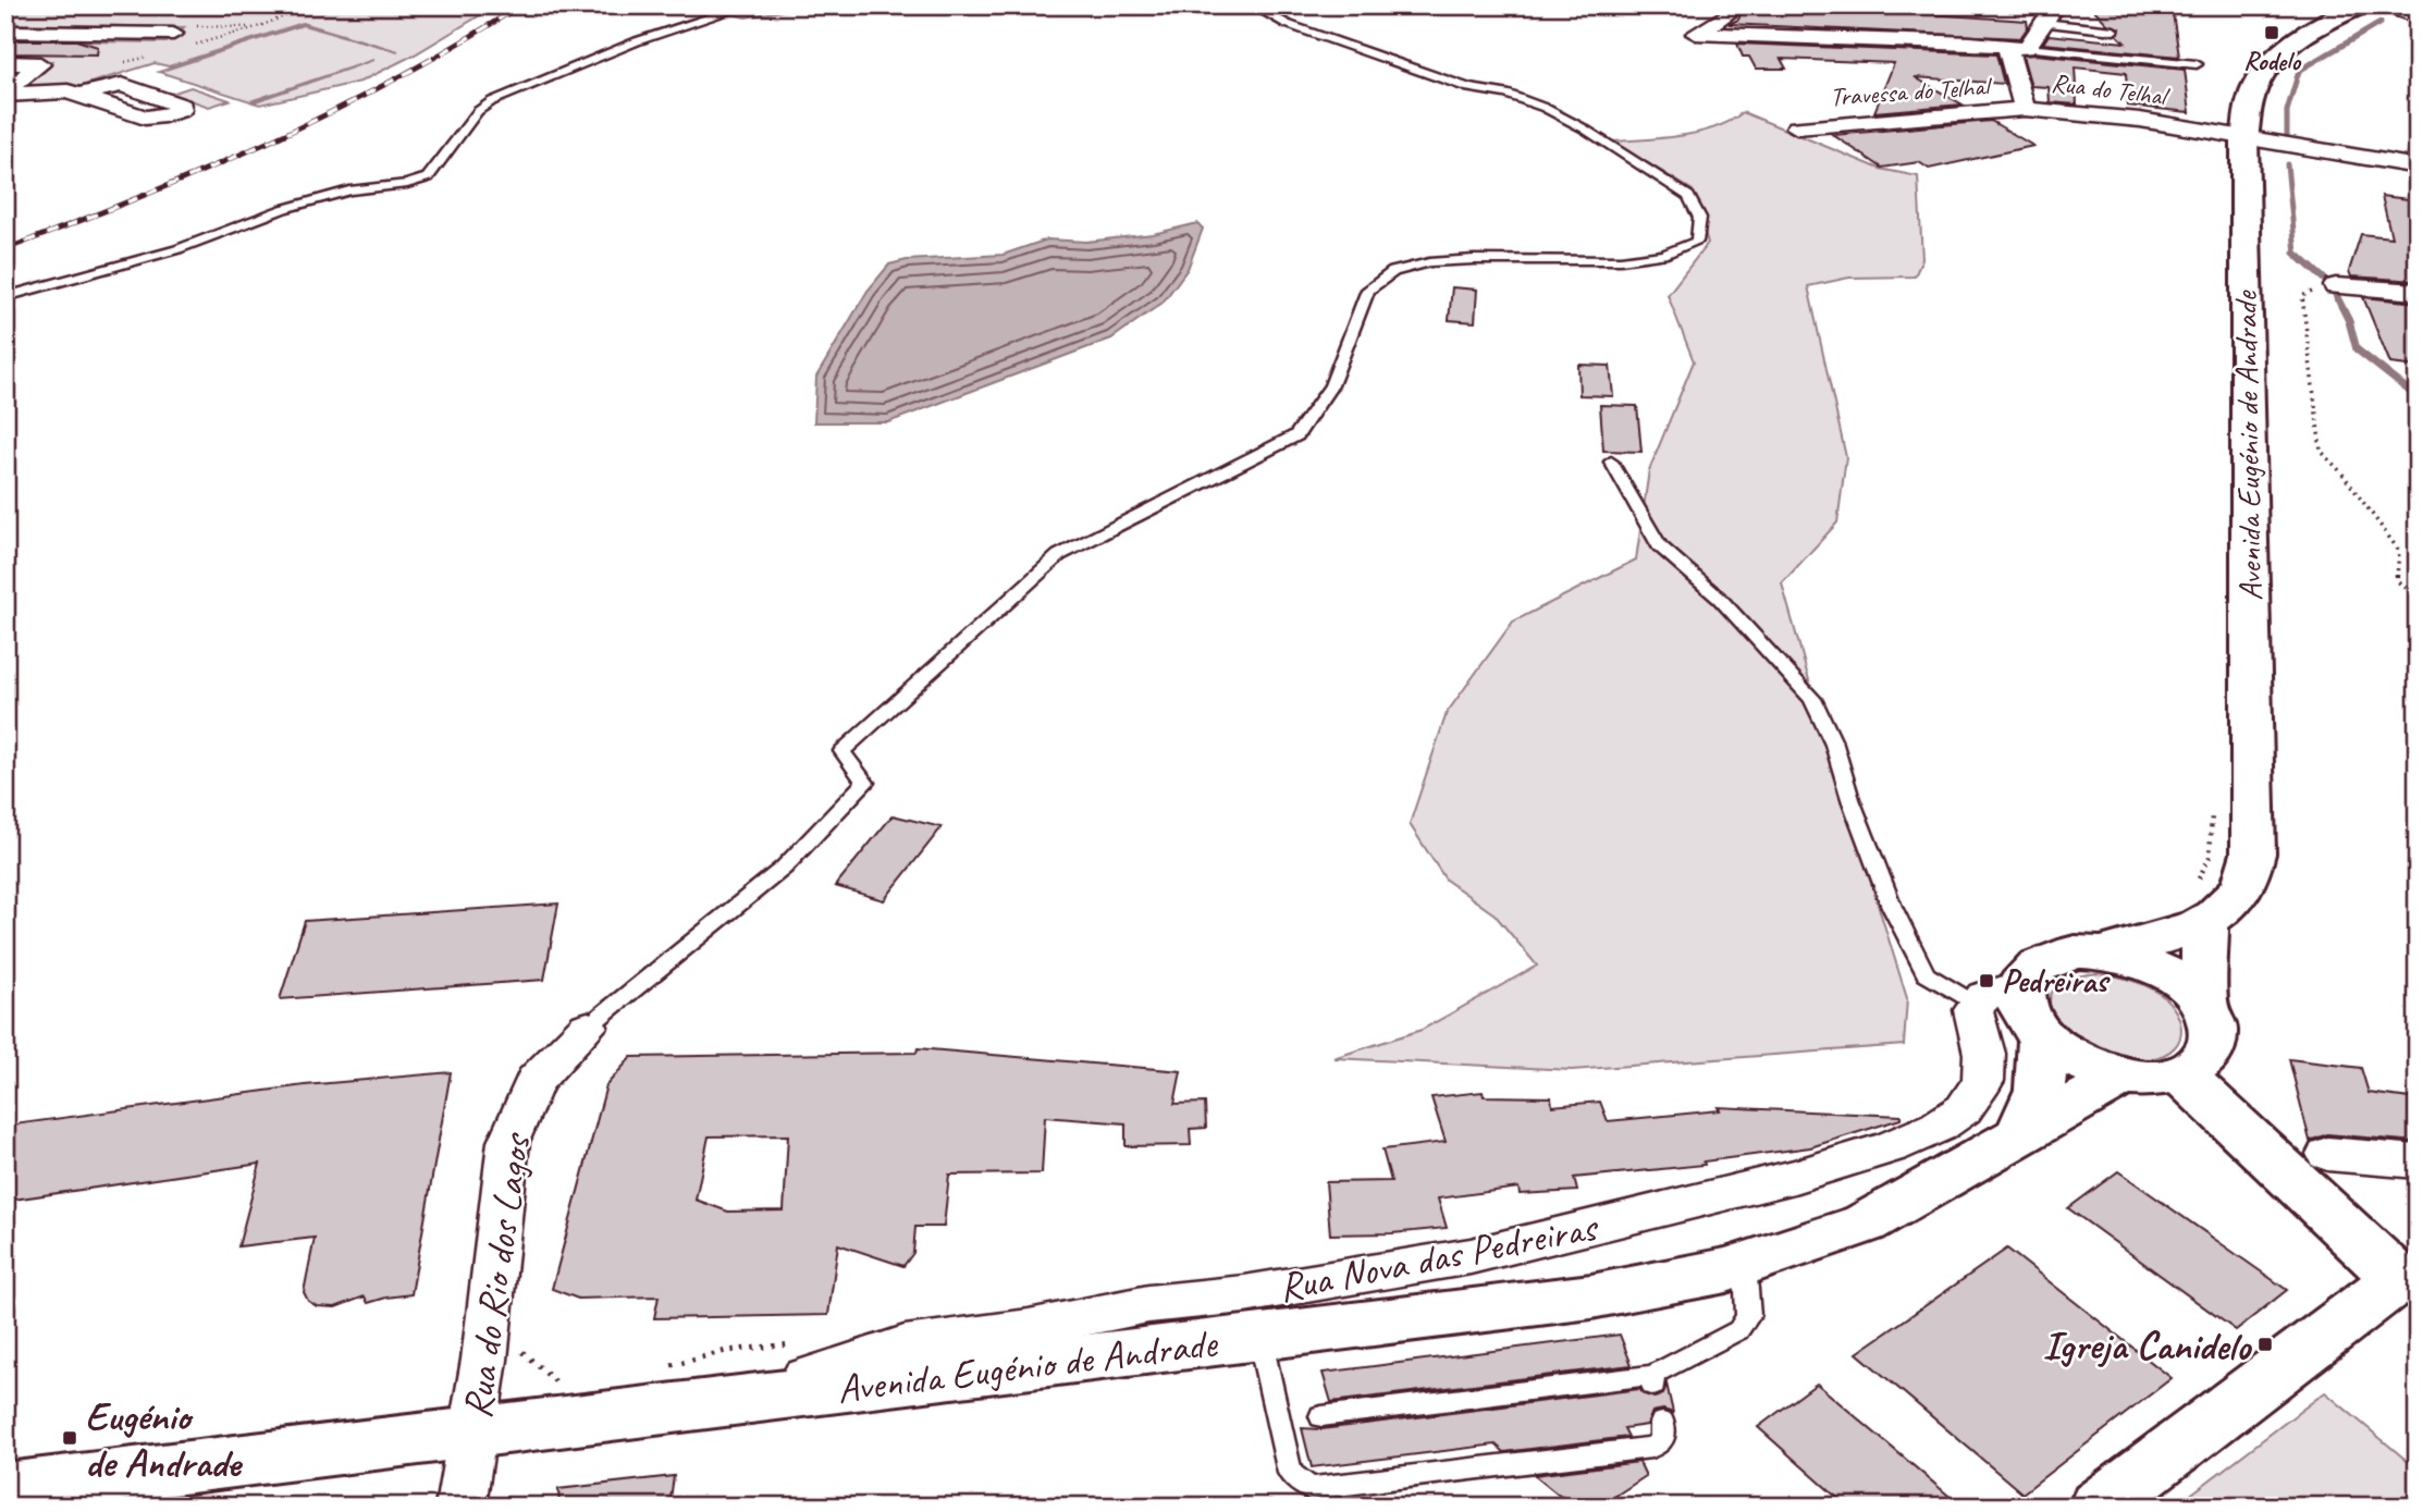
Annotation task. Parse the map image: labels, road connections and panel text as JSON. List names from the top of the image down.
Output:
{
  "streets": {
    "main road": ["Avenida Eugénio de Andrade"],
    "street": [
      "Rua do Telhal",
      "Travessa do Telhal",
      "Rua Nova das Pedreiras",
      "Rua do Rio dos Lagos"
    ]
  },
  "crossings": [
    ["Rua do Telhal", "Travessa do Telhal"],
    ["Rua do Telhal", "Avenida Eugénio de Andrade"],
    ["Avenida Eugénio de Andrade", "Rua Nova das Pedreiras"],
    ["Avenida Eugénio de Andrade", "Rua do Rio dos Lagos"]
  ],
  "places": {
    "transit": [
      "Rodelo",
      "Pedreiras",
      "Igreja Canidelo",
      "Eugénio de Andrade"
    ]
  }
}
